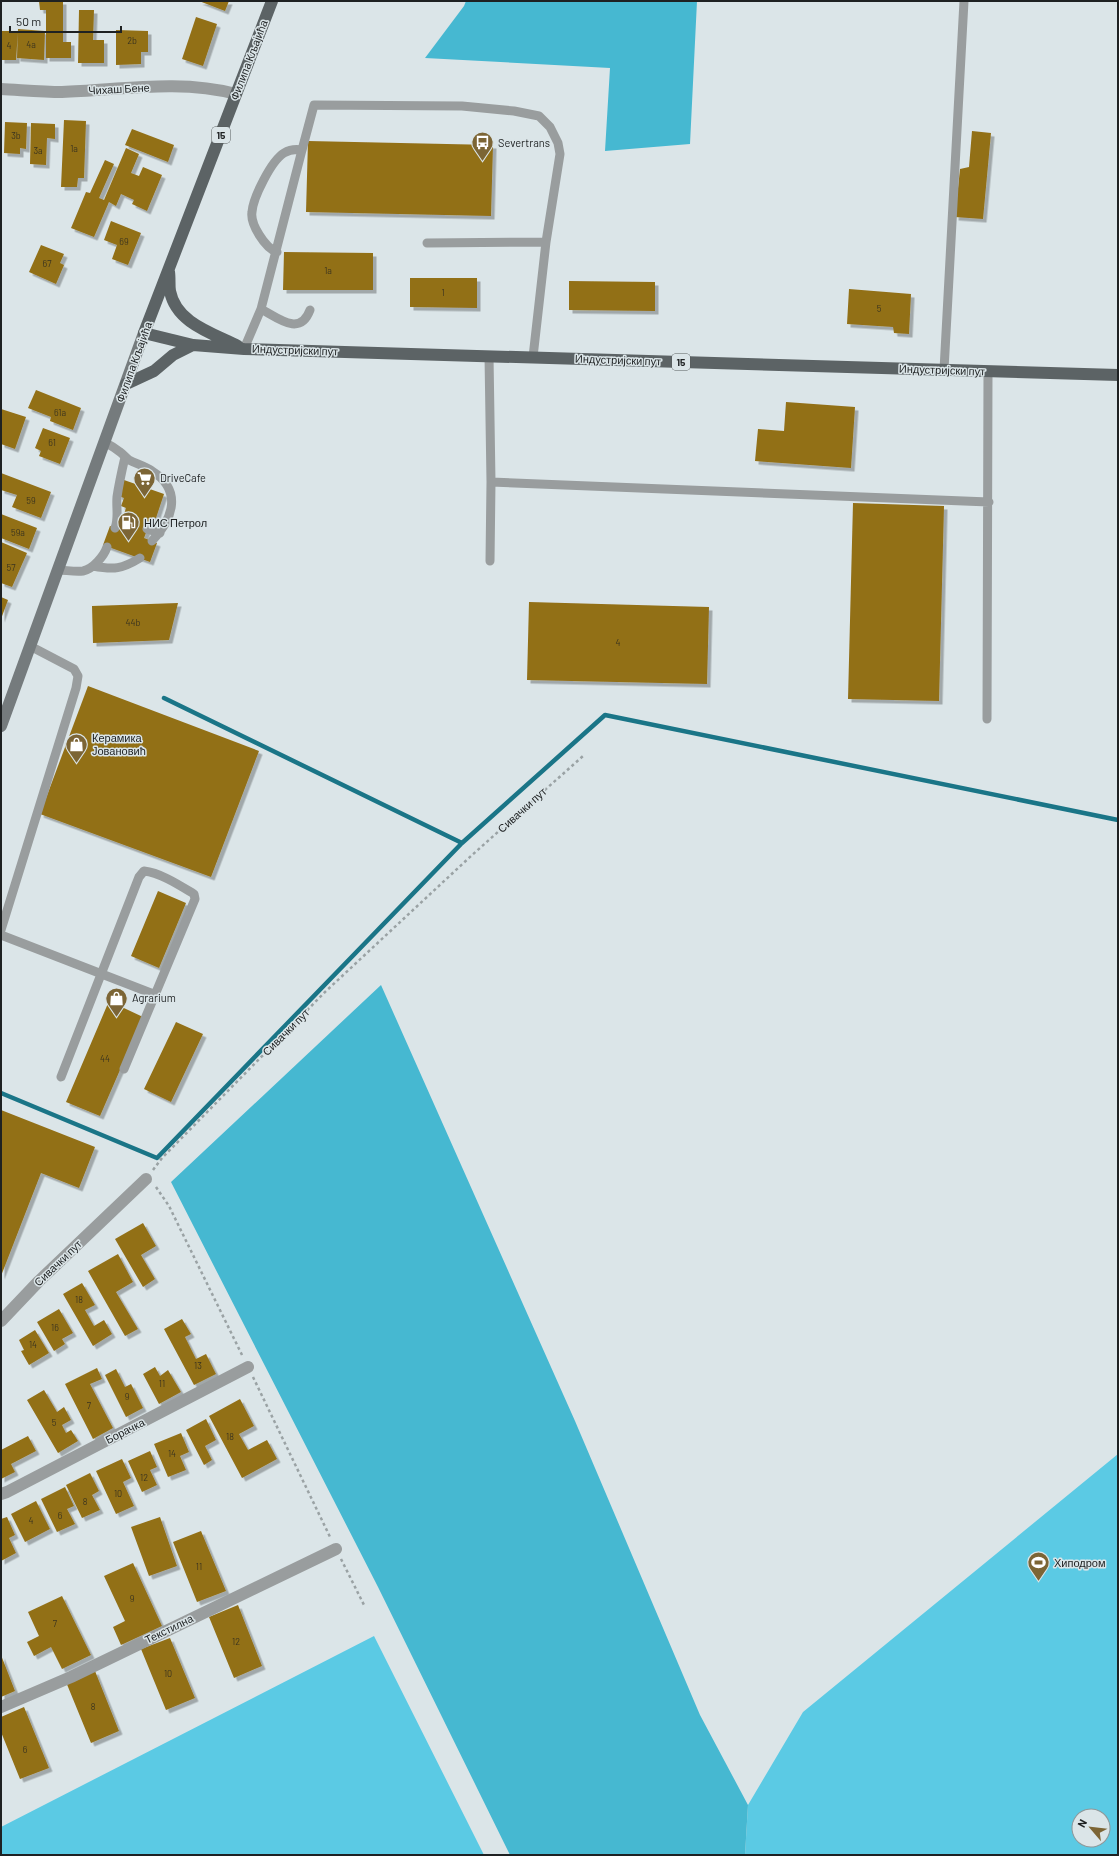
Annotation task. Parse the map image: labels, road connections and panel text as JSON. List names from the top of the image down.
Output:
{
  "streets": {
    "main road": ["Филипа Кљајића", "15", "Индустријски пут"],
    "street": [
      "Чихаш Бене",
      "Сивачки пут",
      "Борачка",
      "Текстилна"
    ]
  },
  "crossings": [
    ["Филипа Кљајића", "Чихаш Бене"],
    ["Филипа Кљајића", "Индустријски пут"]
  ],
  "places": {
    "bus stop": ["Severtrans"],
    "supermarket": ["DriveCafe"],
    "fuel station": ["НИС Петрол"],
    "shop": ["Керамика Јовановић", "Agrarium"],
    "sports": ["Хиподром"]
  },
  "house_numbers": [
    "2b",
    "4a",
    "4",
    "3b",
    "1a",
    "3a",
    "69",
    "67",
    "1a",
    "1",
    "5",
    "61a",
    "61",
    "59",
    "59a",
    "57",
    "44b",
    "4",
    "44",
    "18",
    "16",
    "14",
    "13",
    "11",
    "9",
    "7",
    "5",
    "18",
    "14",
    "12",
    "10",
    "8",
    "6",
    "4",
    "11",
    "9",
    "7",
    "12",
    "10",
    "8",
    "6"
  ],
  "scale_bar": "50 m",
  "north": "top left"
}
